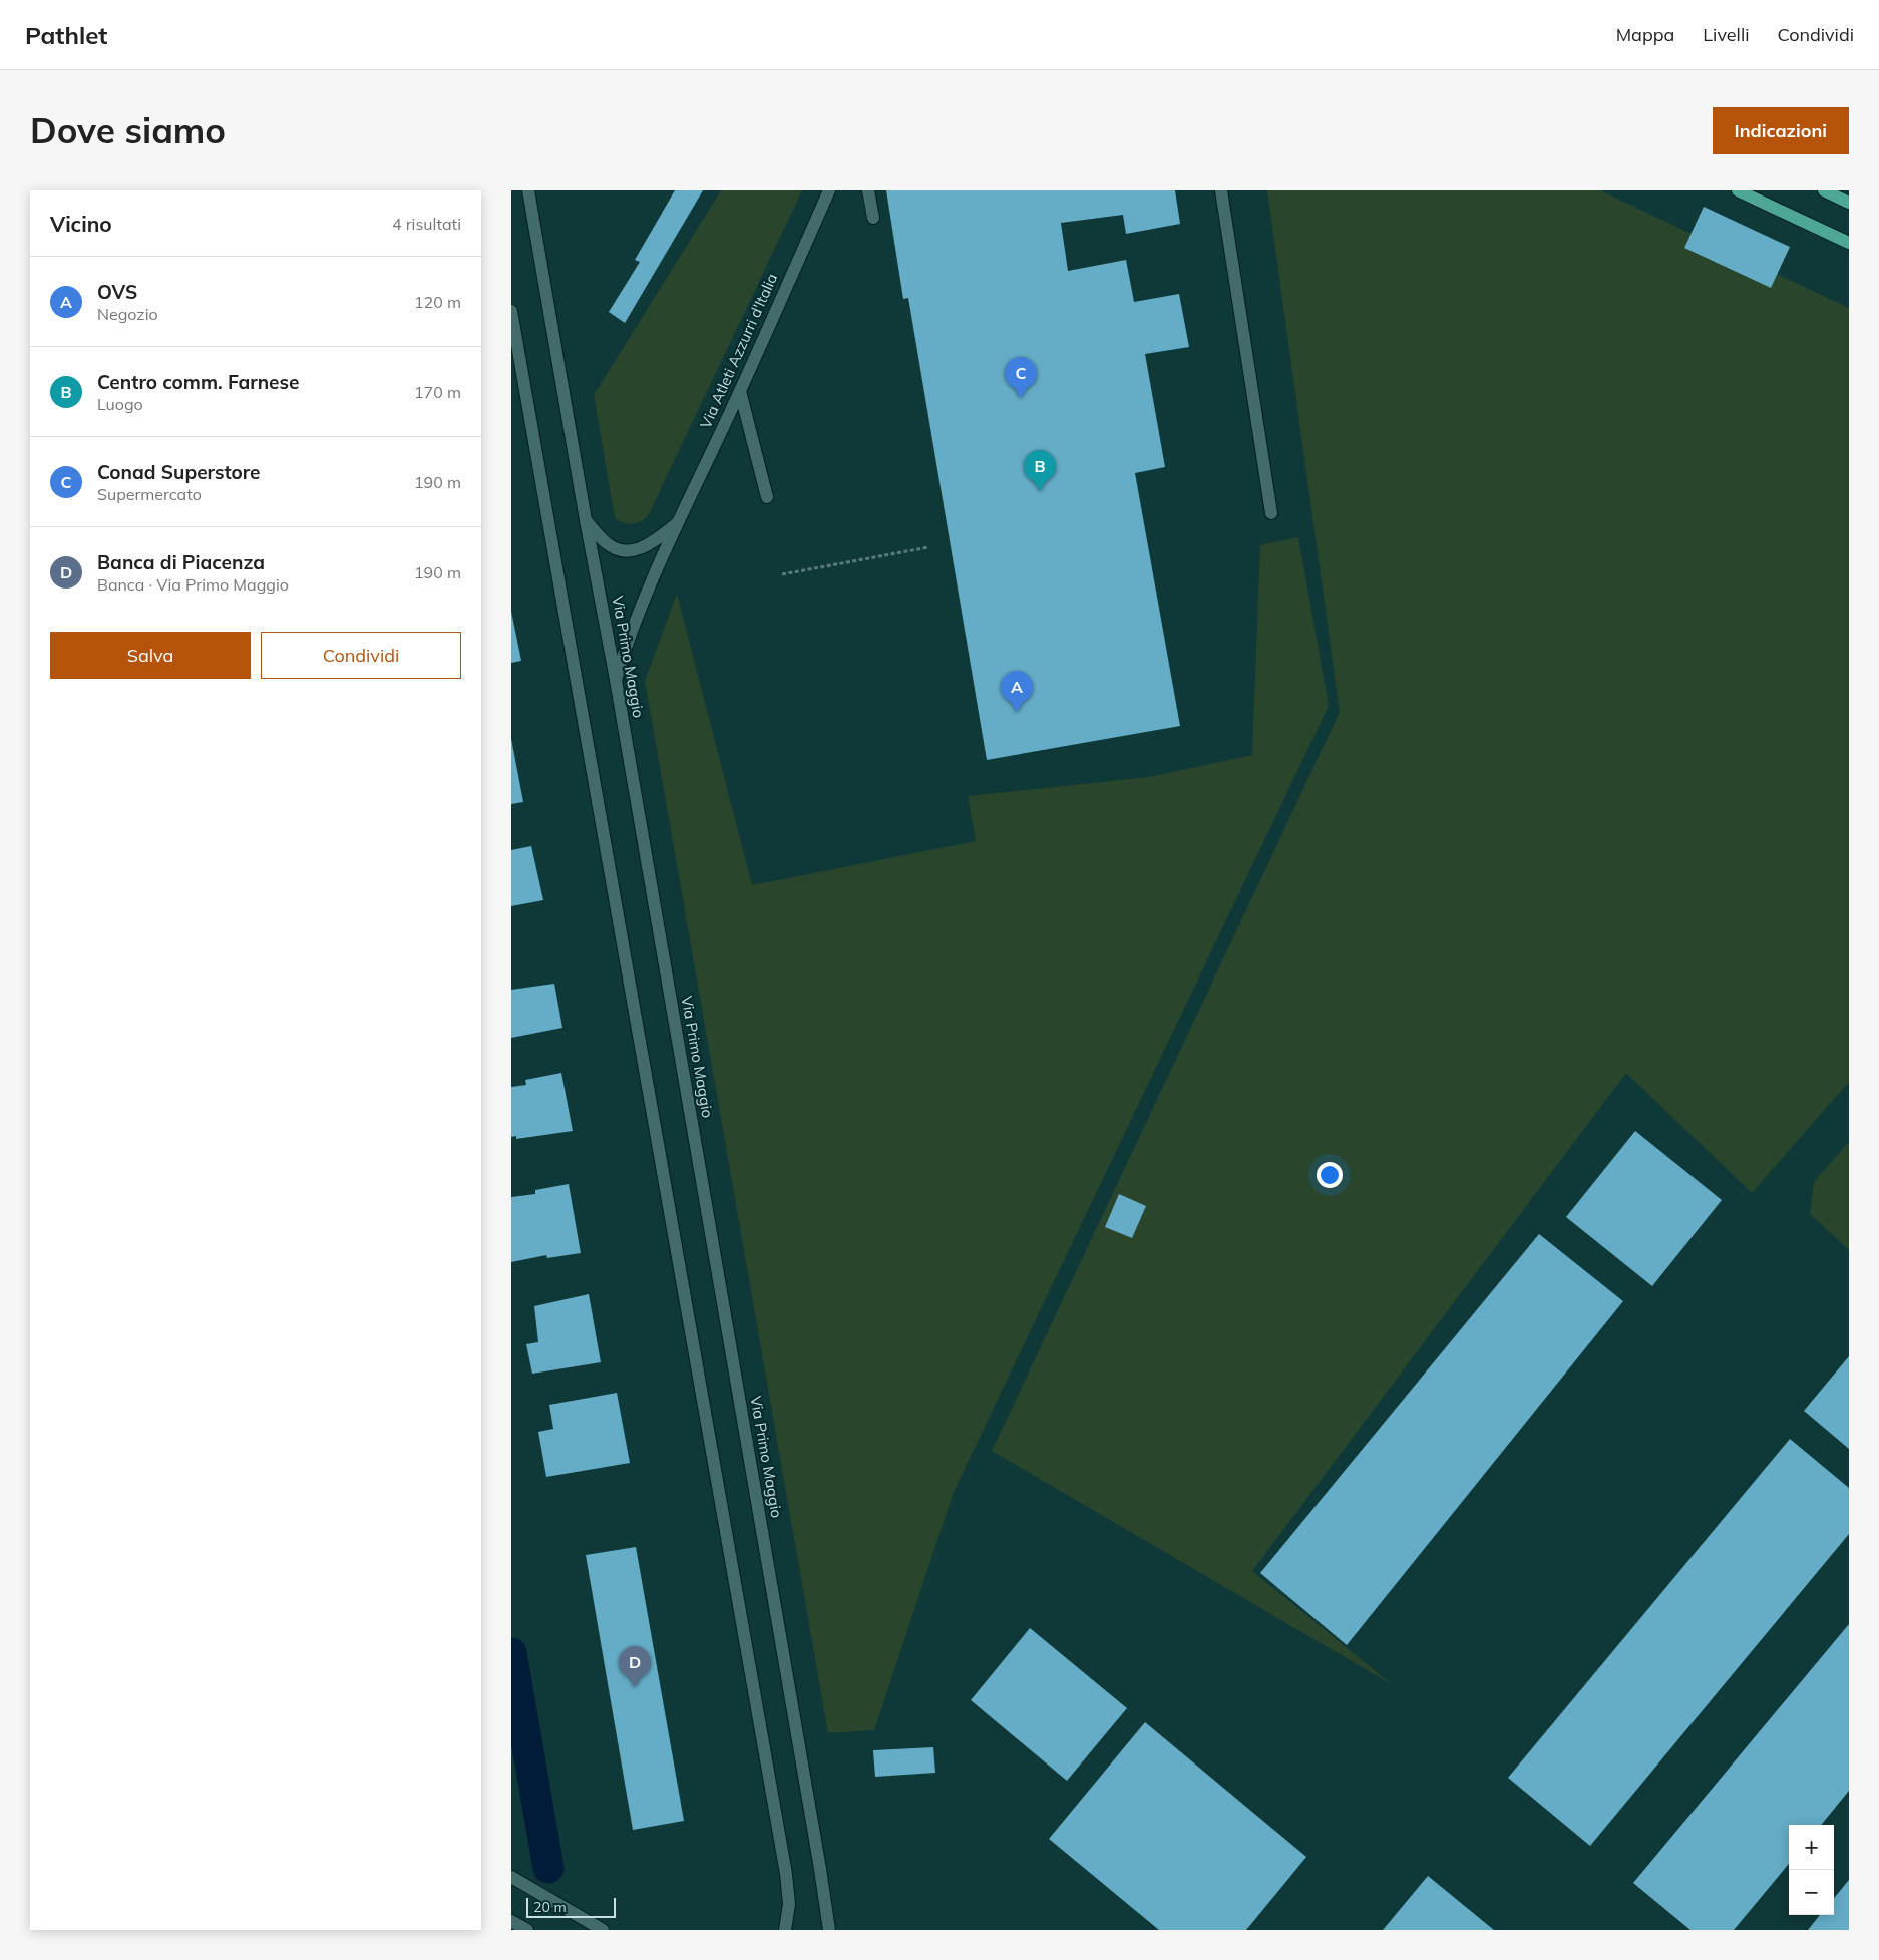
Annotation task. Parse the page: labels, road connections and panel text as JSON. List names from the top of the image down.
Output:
{
  "streets": {
    "main road": ["Via Atleti Azzurri d'Italia", "Via Primo Maggio"]
  },
  "crossings": [
    ["Via Atleti Azzurri d'Italia", "Via Primo Maggio"]
  ],
  "scale_bar": "20 m",
  "page": {
    "header": "Pathlet",
    "nav": ["Mappa", "Livelli", "Condividi"],
    "buttons": [
      "Indicazioni",
      ["Salva", "Condividi"]
    ],
    "title": "Dove siamo",
    "heading": ["Vicino", "4 risultati"],
    "list": [
      {
        "mark": "A",
        "name": "OVS",
        "note": "Negozio",
        "value": "120 m"
      },
      {
        "mark": "B",
        "name": "Centro comm. Farnese",
        "note": "Luogo",
        "value": "170 m"
      },
      {
        "mark": "C",
        "name": "Conad Superstore",
        "note": "Supermercato",
        "value": "190 m"
      },
      {
        "mark": "D",
        "name": "Banca di Piacenza",
        "note": "Banca · Via Primo Maggio",
        "value": "190 m"
      }
    ],
    "pins": [
      "C",
      "B",
      "A",
      "D"
    ],
    "map_buttons": ["+", "−"],
    "scale": "20 m"
  }
}
